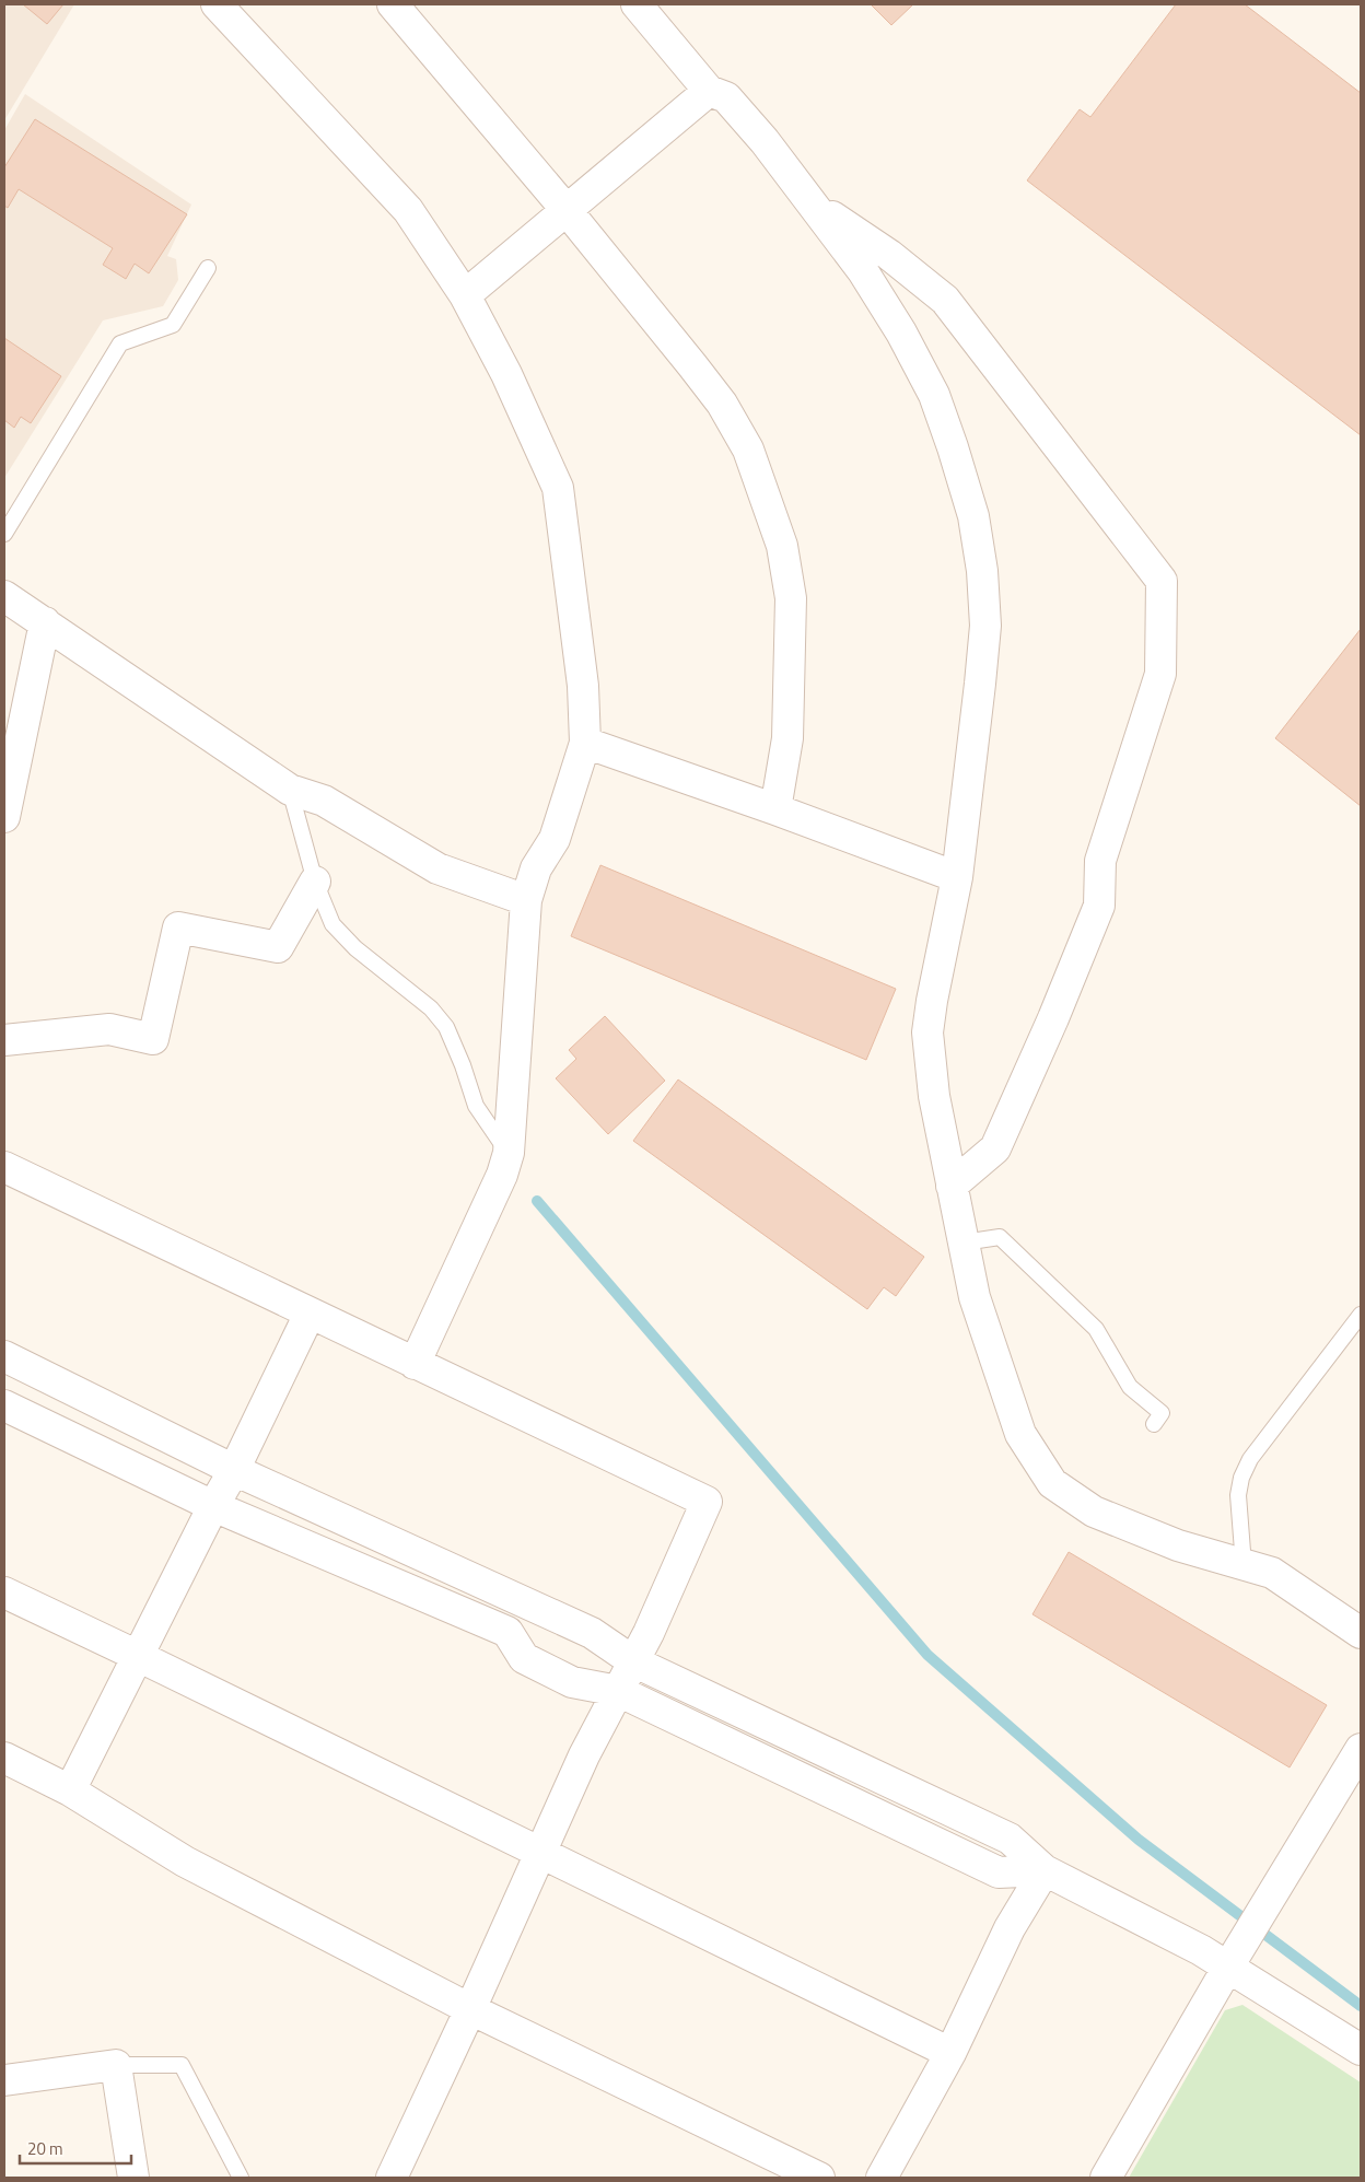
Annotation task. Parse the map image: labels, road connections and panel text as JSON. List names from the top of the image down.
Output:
{
  "scale_bar": "20 m"
}
